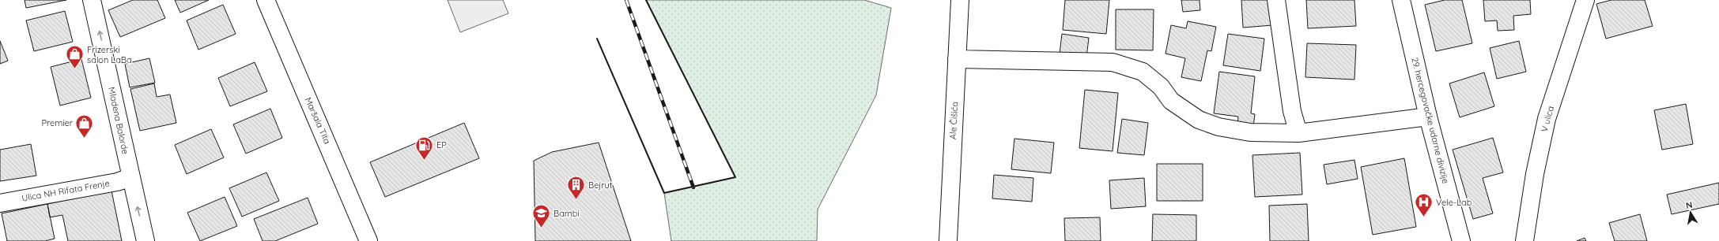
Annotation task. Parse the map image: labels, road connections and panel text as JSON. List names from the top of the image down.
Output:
{
  "streets": {
    "street": [
      "V ulica",
      "Mladena Balorde",
      "Maršala Tita",
      "Ale Čišića",
      "29. hercegovačke udarne divizije",
      "Ulica NH Rifata Frenje"
    ]
  },
  "crossings": [
    ["Mladena Balorde", "Ulica NH Rifata Frenje"]
  ],
  "one_way": ["Mladena Balorde"],
  "places": {
    "shop": ["Frizerski salon LaBa", "Premier"],
    "fuel station": ["EP"],
    "building": ["Bejrut"],
    "hospital": ["Vele-Lab"],
    "school or university": ["Bambi"]
  },
  "north": "top"
}
